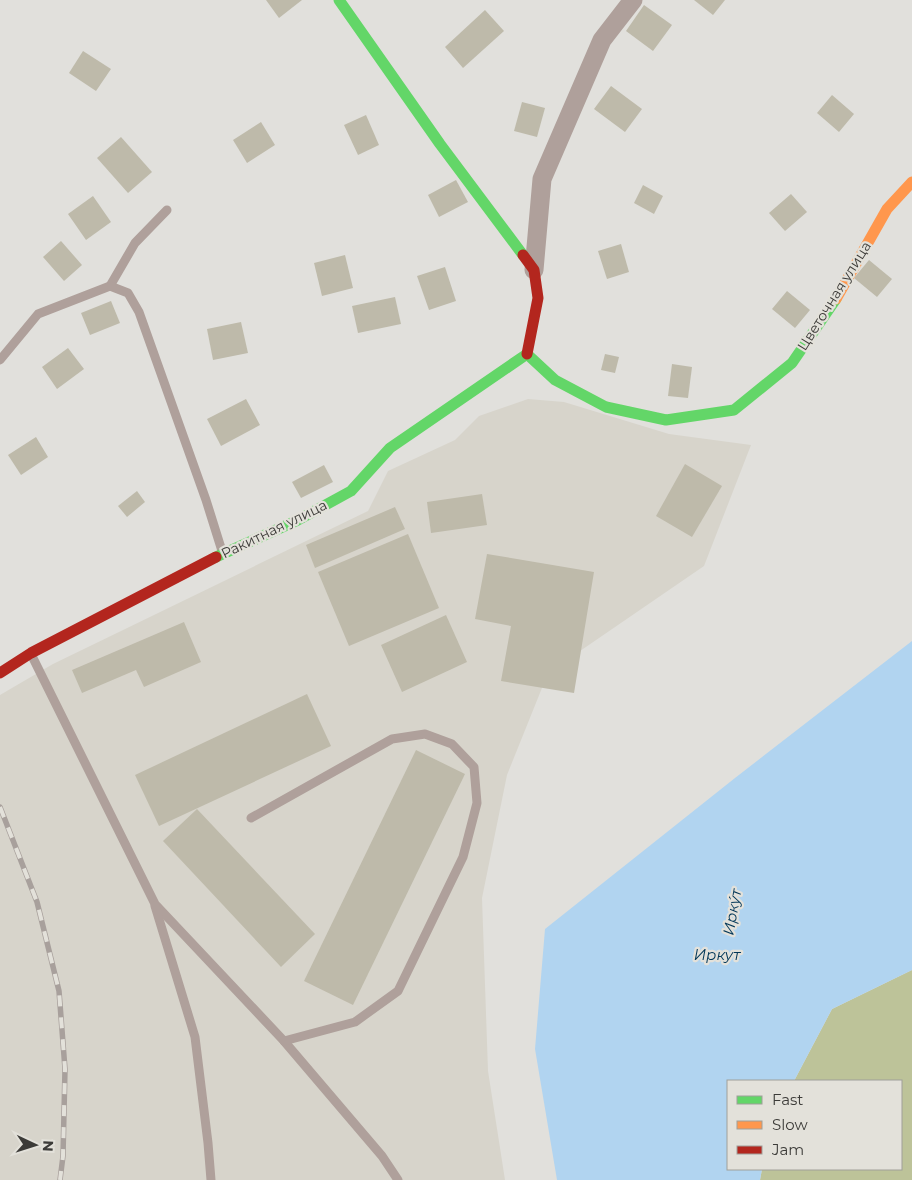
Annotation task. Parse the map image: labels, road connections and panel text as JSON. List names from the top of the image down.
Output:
{
  "streets": {
    "street": ["Цветочная улица", "Ракитная улица"]
  },
  "crossings": [
    ["Цветочная улица", "Ракитная улица"]
  ],
  "water": ["Ирку́т", "Иркут"],
  "legend": ["Fast", "Slow", "Jam"],
  "north": "right"
}
